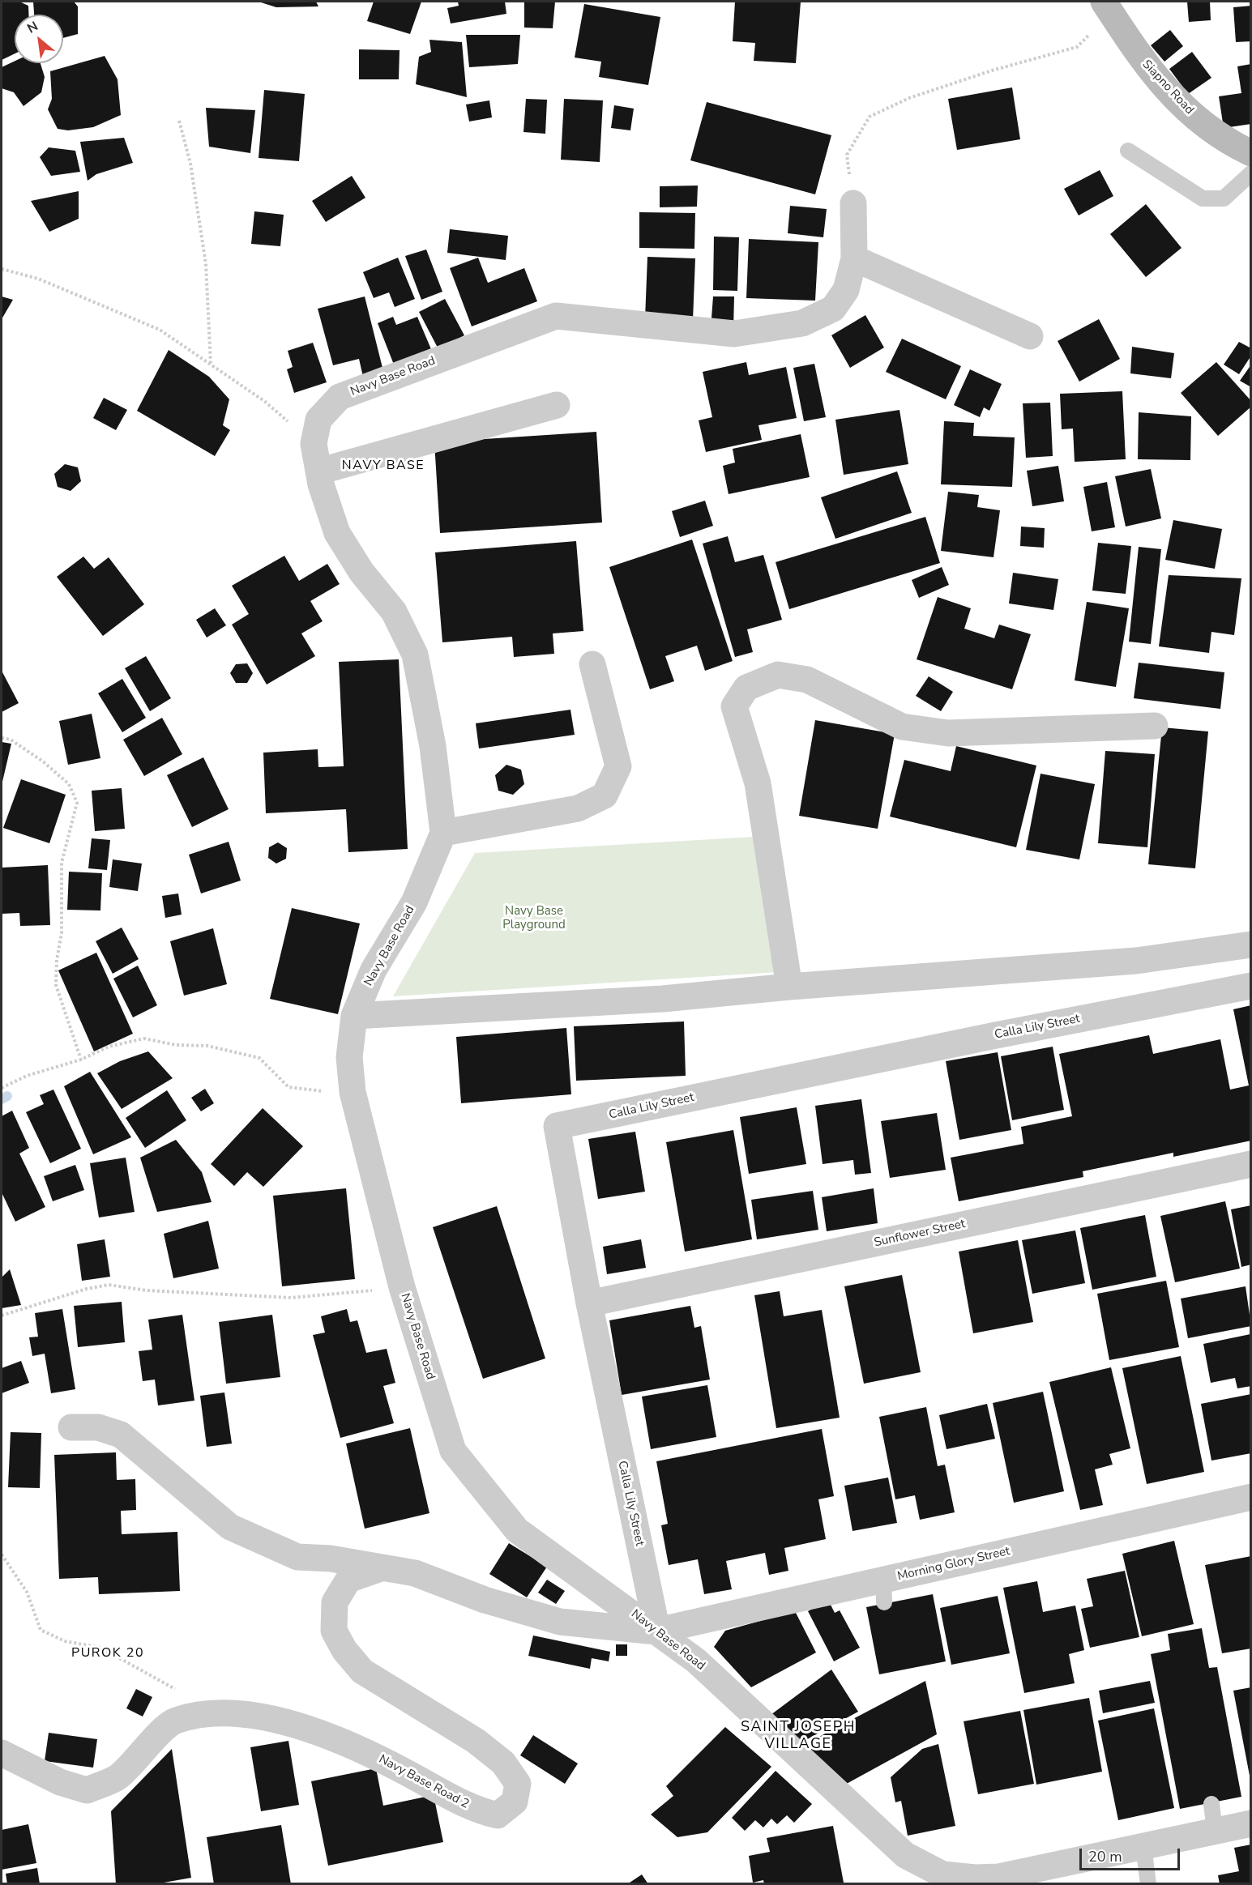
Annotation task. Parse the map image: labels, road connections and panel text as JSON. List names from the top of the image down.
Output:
{
  "streets": {
    "street": [
      "Siapno Road",
      "Navy Base Road",
      "Calla Lily Street",
      "Sunflower Street",
      "Morning Glory Street",
      "Navy Base Road 2"
    ]
  },
  "crossings": [
    ["Navy Base Road", "Calla Lily Street"],
    ["Navy Base Road", "Morning Glory Street"],
    ["Navy Base Road", "Navy Base Road 2"],
    ["Calla Lily Street", "Sunflower Street"],
    ["Calla Lily Street", "Morning Glory Street"],
    ["Calla Lily Street", "Navy Base Road 2"],
    ["Morning Glory Street", "Navy Base Road 2"]
  ],
  "districts": ["NAVY BASE", "PUROK 20", "SAINT JOSEPH VILLAGE"],
  "parks": ["Navy Base Playground"],
  "scale_bar": "20 m",
  "north": "top left"
}
